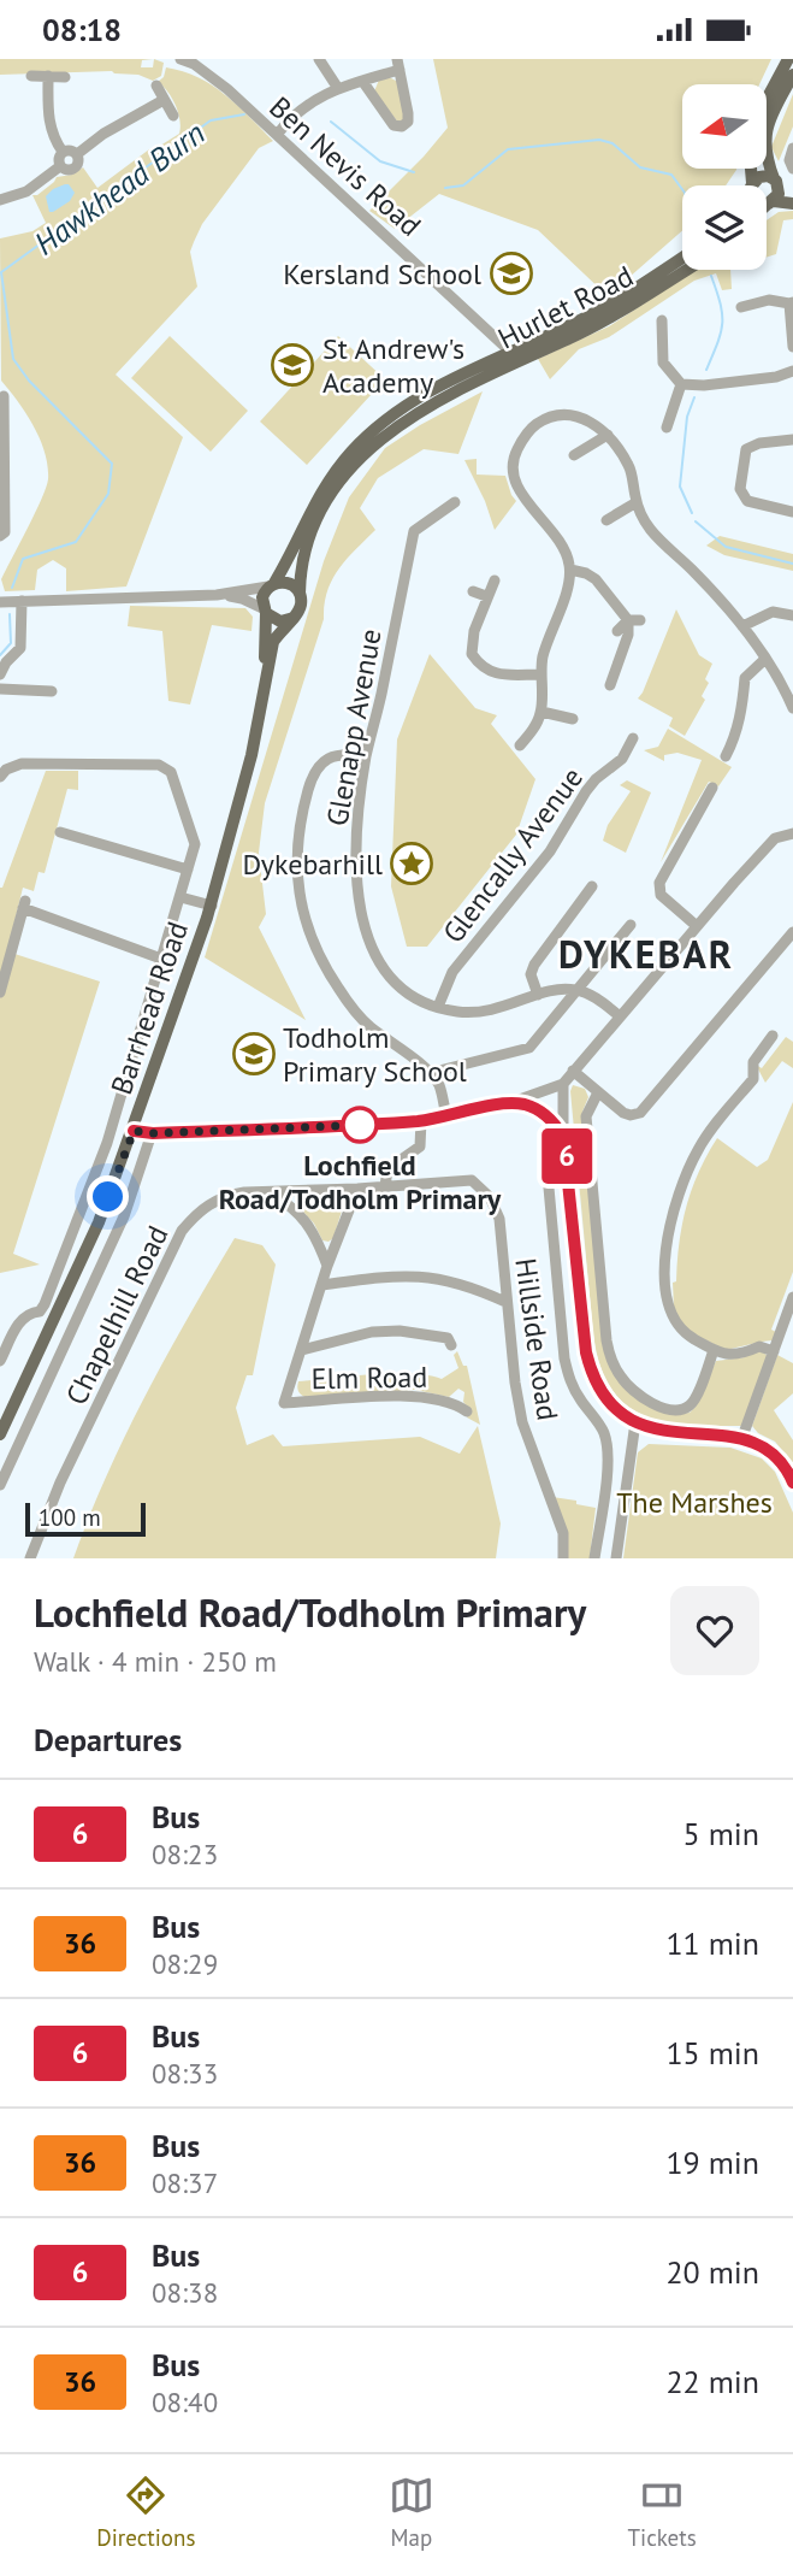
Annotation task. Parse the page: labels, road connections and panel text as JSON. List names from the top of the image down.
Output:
{
  "streets": {
    "main road": ["Hurlet Road", "Barrhead Road"],
    "street": [
      "Ben Nevis Road",
      "Glenapp Avenue",
      "Glencally Avenue",
      "Chapelhill Road",
      "Hillside Road",
      "Elm Road"
    ]
  },
  "crossings": [
    ["Ben Nevis Road", "Hurlet Road"],
    ["Hurlet Road", "Barrhead Road"],
    ["Glenapp Avenue", "Glencally Avenue"],
    ["Chapelhill Road", "Hillside Road"]
  ],
  "districts": ["DYKEBAR"],
  "water": ["Hawkhead Burn"],
  "parks": ["The Marshes"],
  "places": {
    "school or university": ["Kersland School", "St Andrew's Academy", "Todholm Primary School"],
    "place": ["Dykebarhill"],
    "other": ["Lochfield Road/Todholm Primary"]
  },
  "lines": ["bus line 6"],
  "scale_bar": "100 m",
  "north": "left",
  "page": {
    "status": "08:18",
    "on_map": "6",
    "scale": "100 m",
    "heading": [
      ["Lochfield Road/Todholm Primary", "Walk · 4 min · 250 m"],
      "Departures"
    ],
    "list": [
      {
        "mark": "6",
        "name": "Bus",
        "note": "08:23",
        "value": "5 min"
      },
      {
        "mark": "36",
        "name": "Bus",
        "note": "08:29",
        "value": "11 min"
      },
      {
        "mark": "6",
        "name": "Bus",
        "note": "08:33",
        "value": "15 min"
      },
      {
        "mark": "36",
        "name": "Bus",
        "note": "08:37",
        "value": "19 min"
      },
      {
        "mark": "6",
        "name": "Bus",
        "note": "08:38",
        "value": "20 min"
      },
      {
        "mark": "36",
        "name": "Bus",
        "note": "08:40",
        "value": "22 min"
      }
    ],
    "tabs": ["Directions", "Map", "Tickets"]
  }
}
